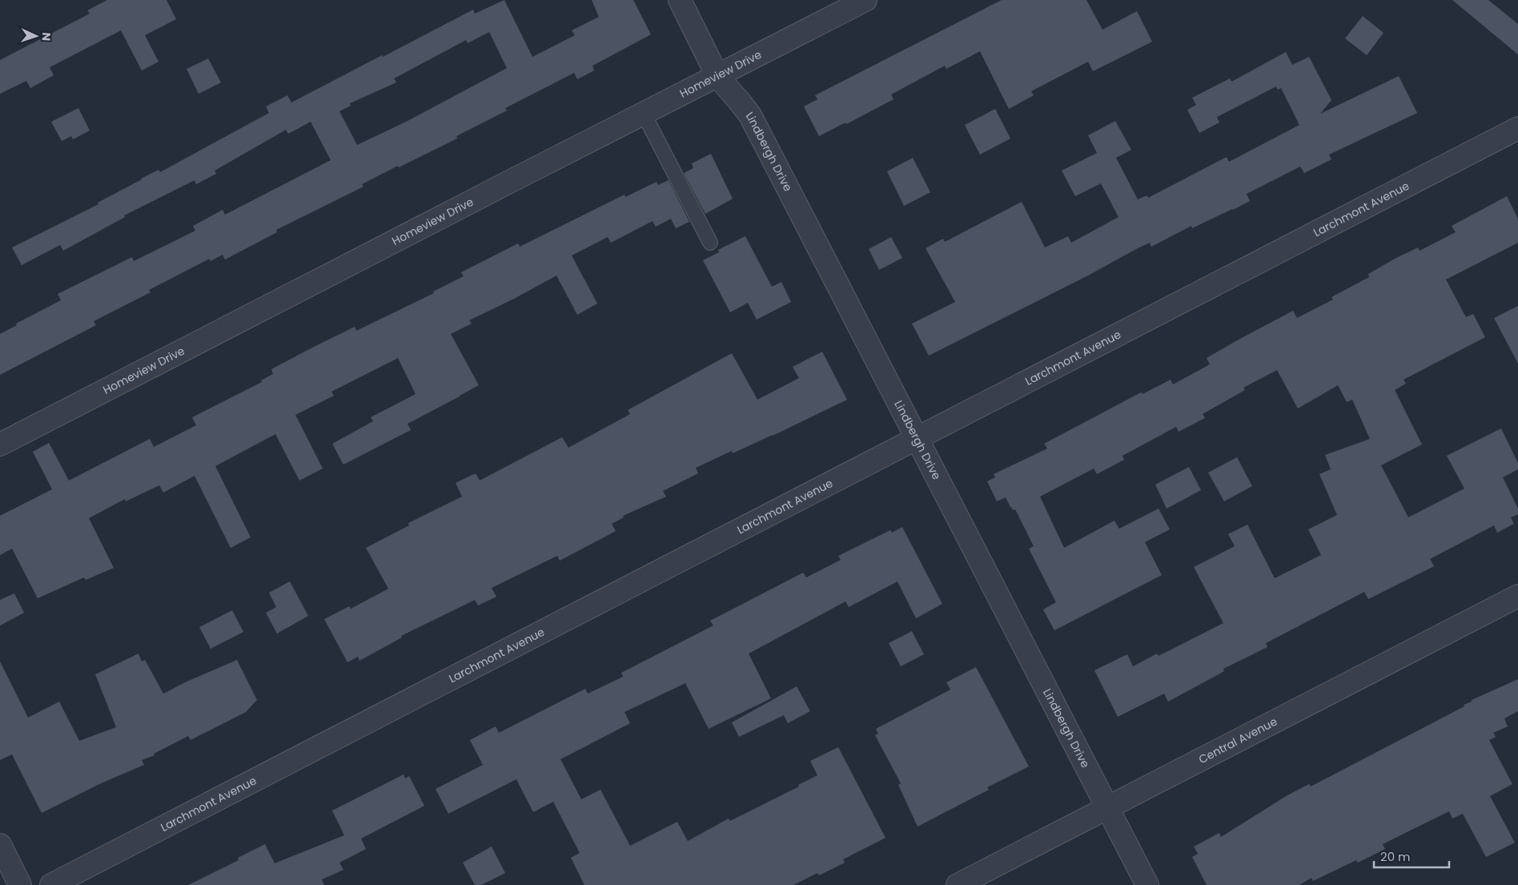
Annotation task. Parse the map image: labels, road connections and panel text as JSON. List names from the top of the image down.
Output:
{
  "streets": {
    "street": [
      "Homeview Drive",
      "Lindbergh Drive",
      "Larchmont Avenue",
      "Central Avenue"
    ]
  },
  "crossings": [
    ["Homeview Drive", "Lindbergh Drive"],
    ["Lindbergh Drive", "Larchmont Avenue"],
    ["Lindbergh Drive", "Central Avenue"]
  ],
  "scale_bar": "20 m",
  "north": "right"
}
